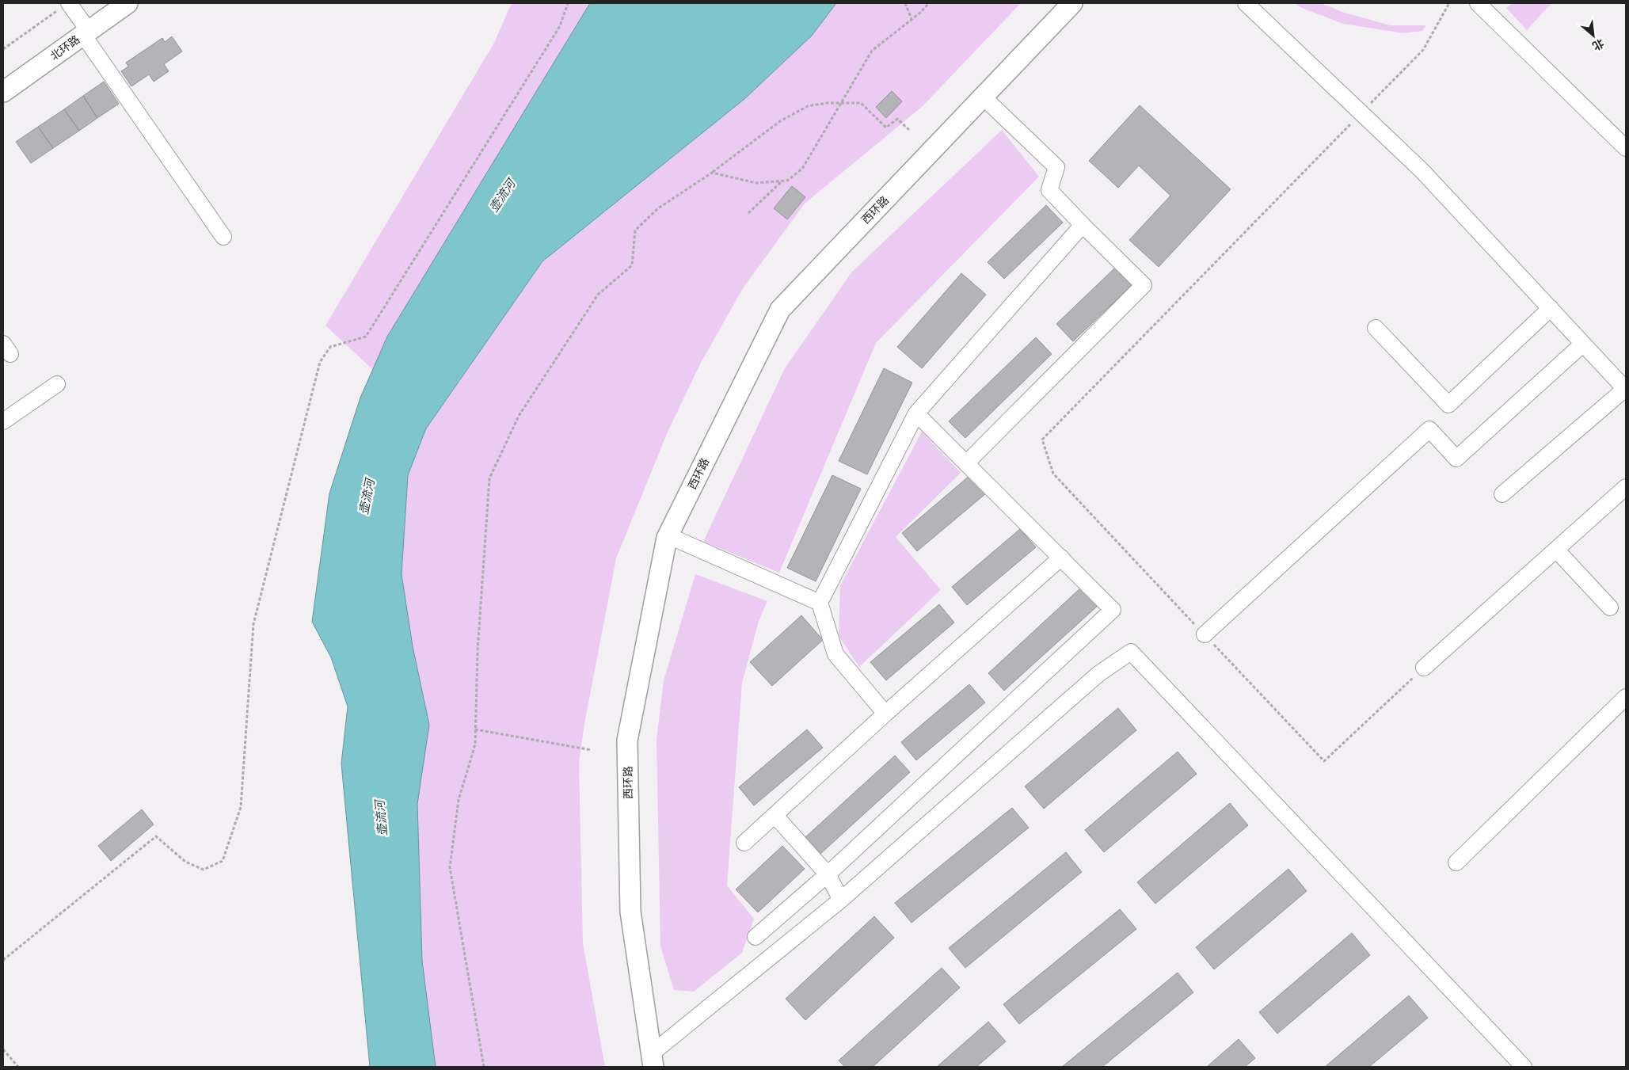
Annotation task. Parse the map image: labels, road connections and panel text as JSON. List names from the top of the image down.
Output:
{
  "streets": {
    "main road": ["北环路", "西环路"]
  },
  "water": ["壶流河"],
  "north": "bottom right"
}
